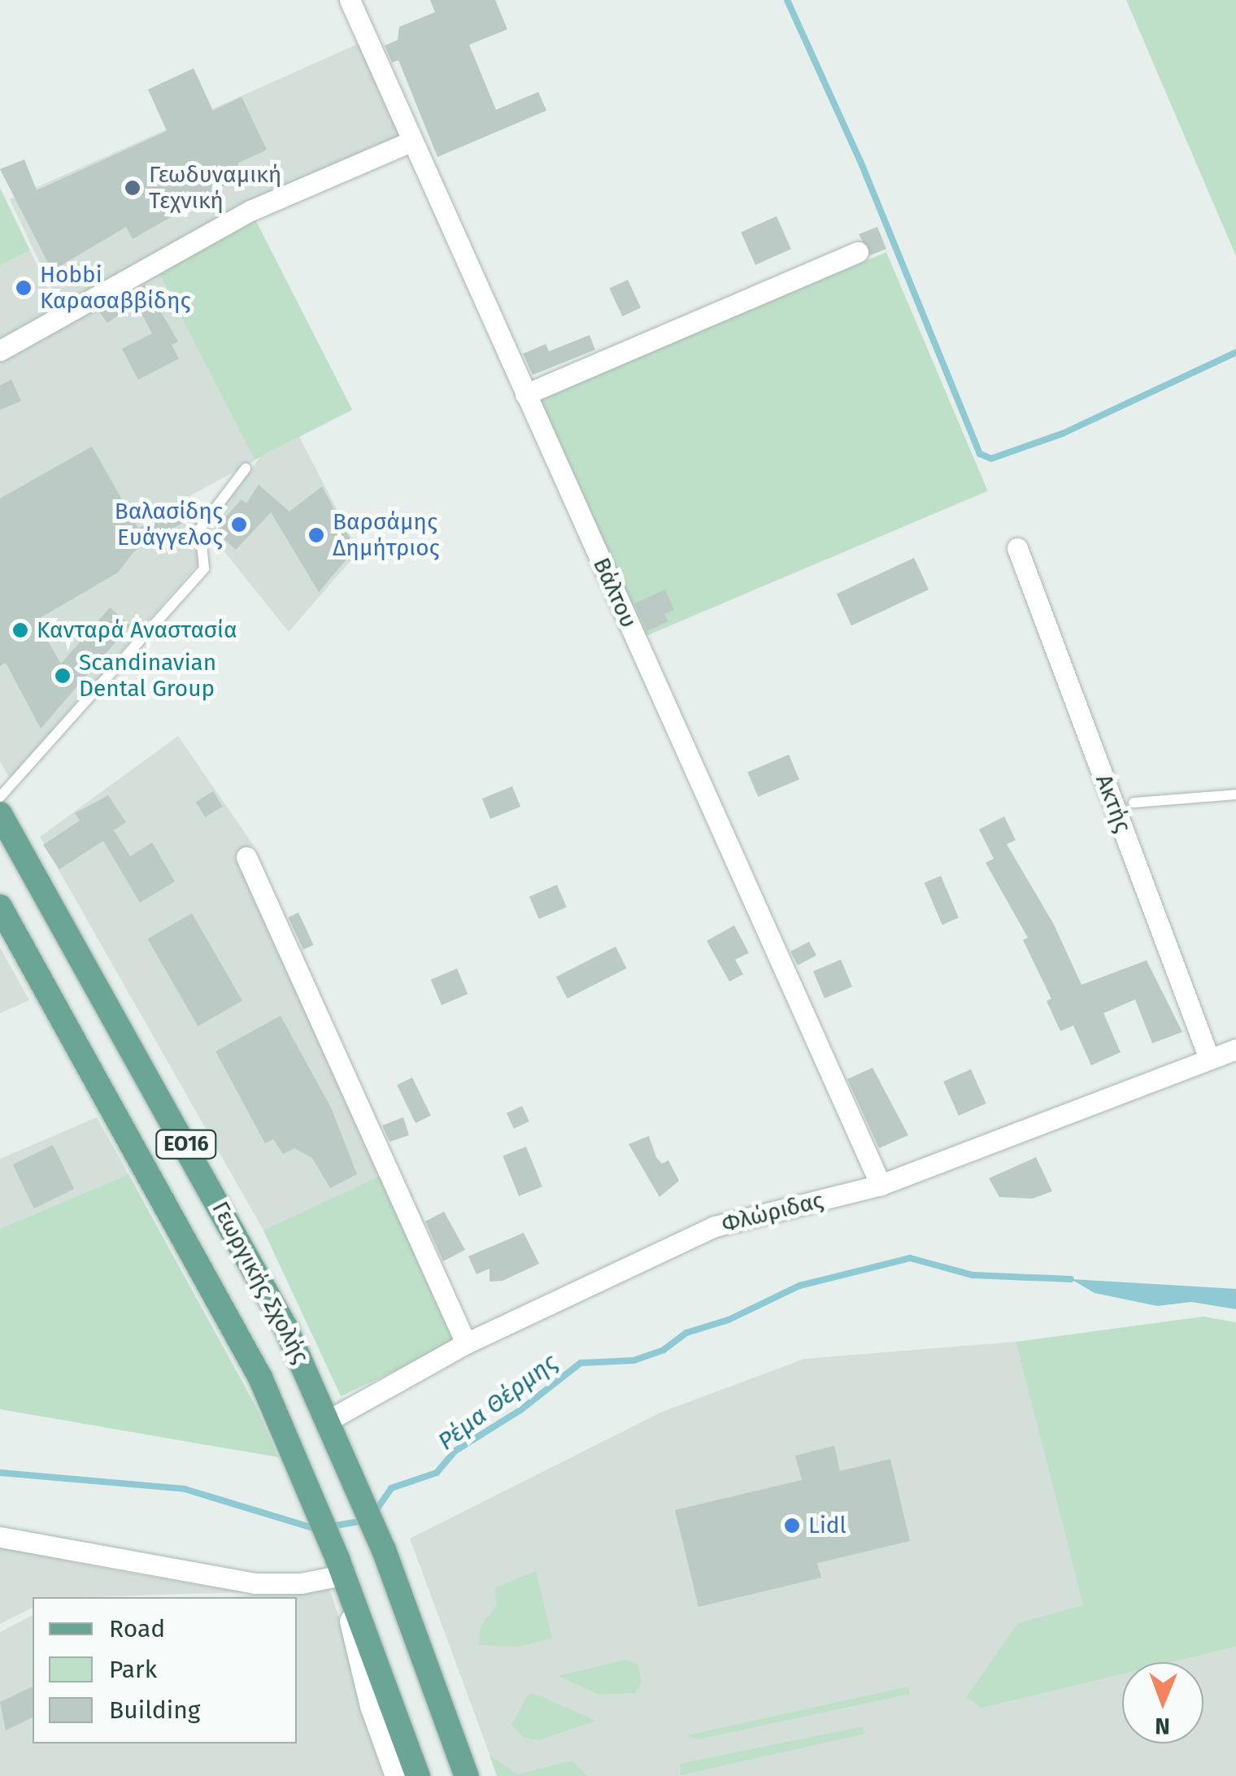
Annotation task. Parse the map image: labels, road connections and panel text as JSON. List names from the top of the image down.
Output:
{
  "streets": {
    "main road": ["ΕΟ16", "Γεωργικής Σχολής"],
    "street": ["Βάλτου", "Ακτής", "Φλώριδας"]
  },
  "crossings": [
    ["Βάλτου", "Φλώριδας"],
    ["Ακτής", "Φλώριδας"],
    ["Φλώριδας", "Γεωργικής Σχολής"]
  ],
  "water": ["Ρέμα Θέρμης"],
  "places": [
    "Γεωδυναμική Τεχνική",
    "Hobbi Καρασαββίδης",
    "Βαλασίδης Ευάγγελος",
    "Βαρσάμης Δημήτριος",
    "Κανταρά Αναστασία",
    "Scandinavian Dental Group",
    "Lidl"
  ],
  "legend": ["Road", "Park", "Building"],
  "north": "bottom"
}
